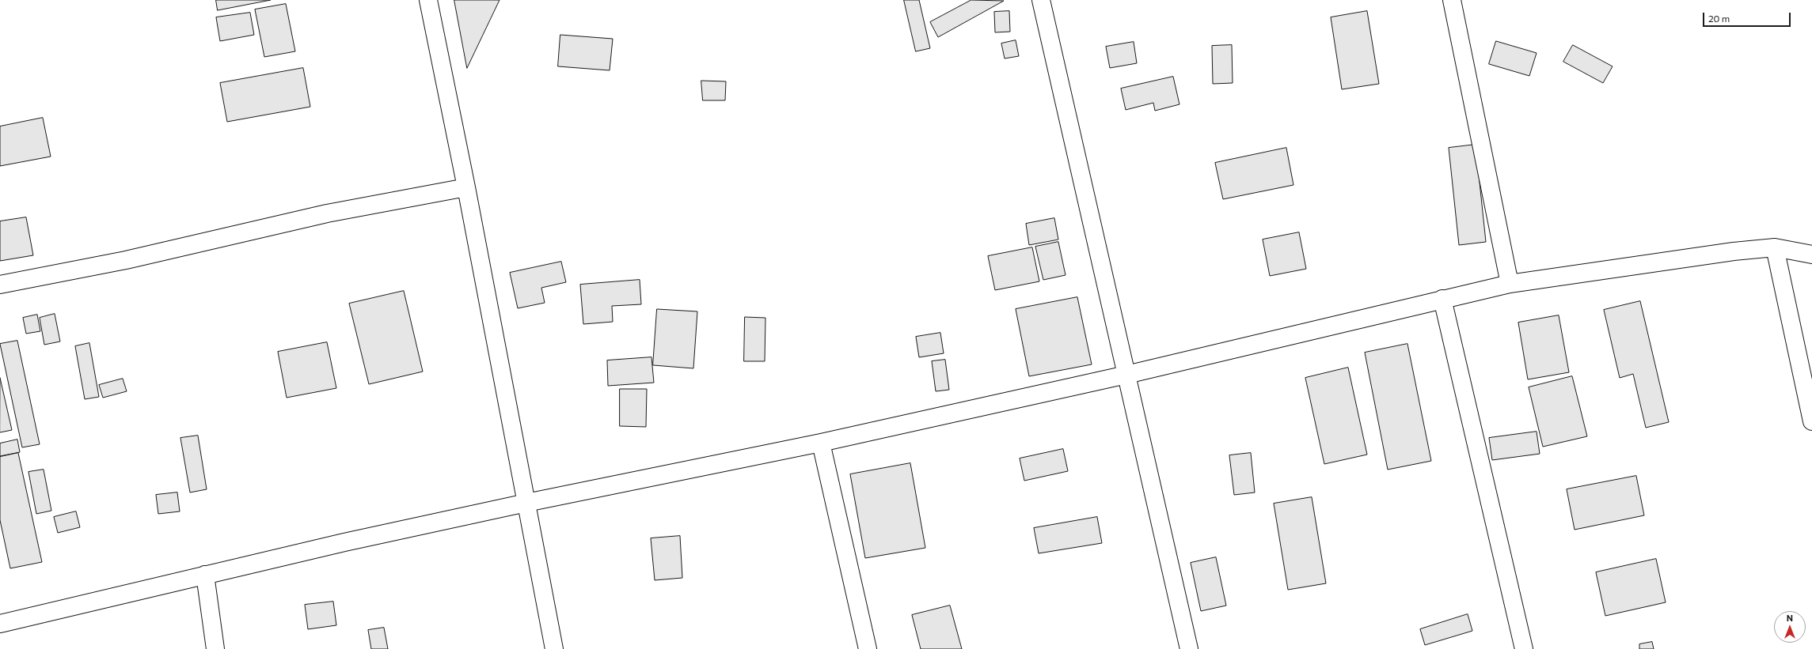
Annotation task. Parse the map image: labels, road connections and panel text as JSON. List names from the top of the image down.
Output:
{
  "scale_bar": "20 m",
  "north": "top"
}
